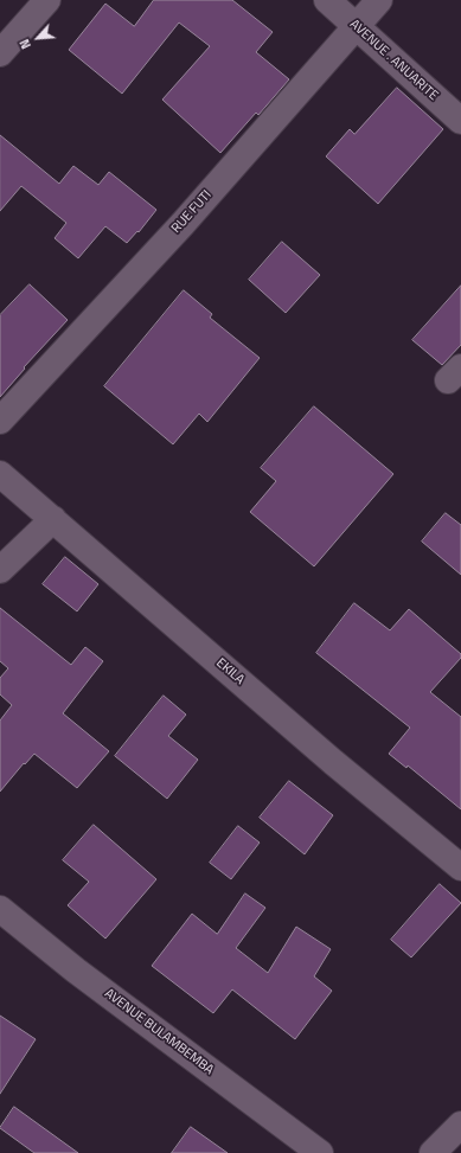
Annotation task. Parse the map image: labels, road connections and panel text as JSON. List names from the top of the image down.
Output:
{
  "streets": {
    "street": [
      "AVENUE . ANUARITE",
      "RUE FUTI",
      "EKILA",
      "AVENUE BULAMBEMBA"
    ]
  },
  "crossings": [
    ["AVENUE . ANUARITE", "RUE FUTI"]
  ],
  "north": "bottom left"
}
